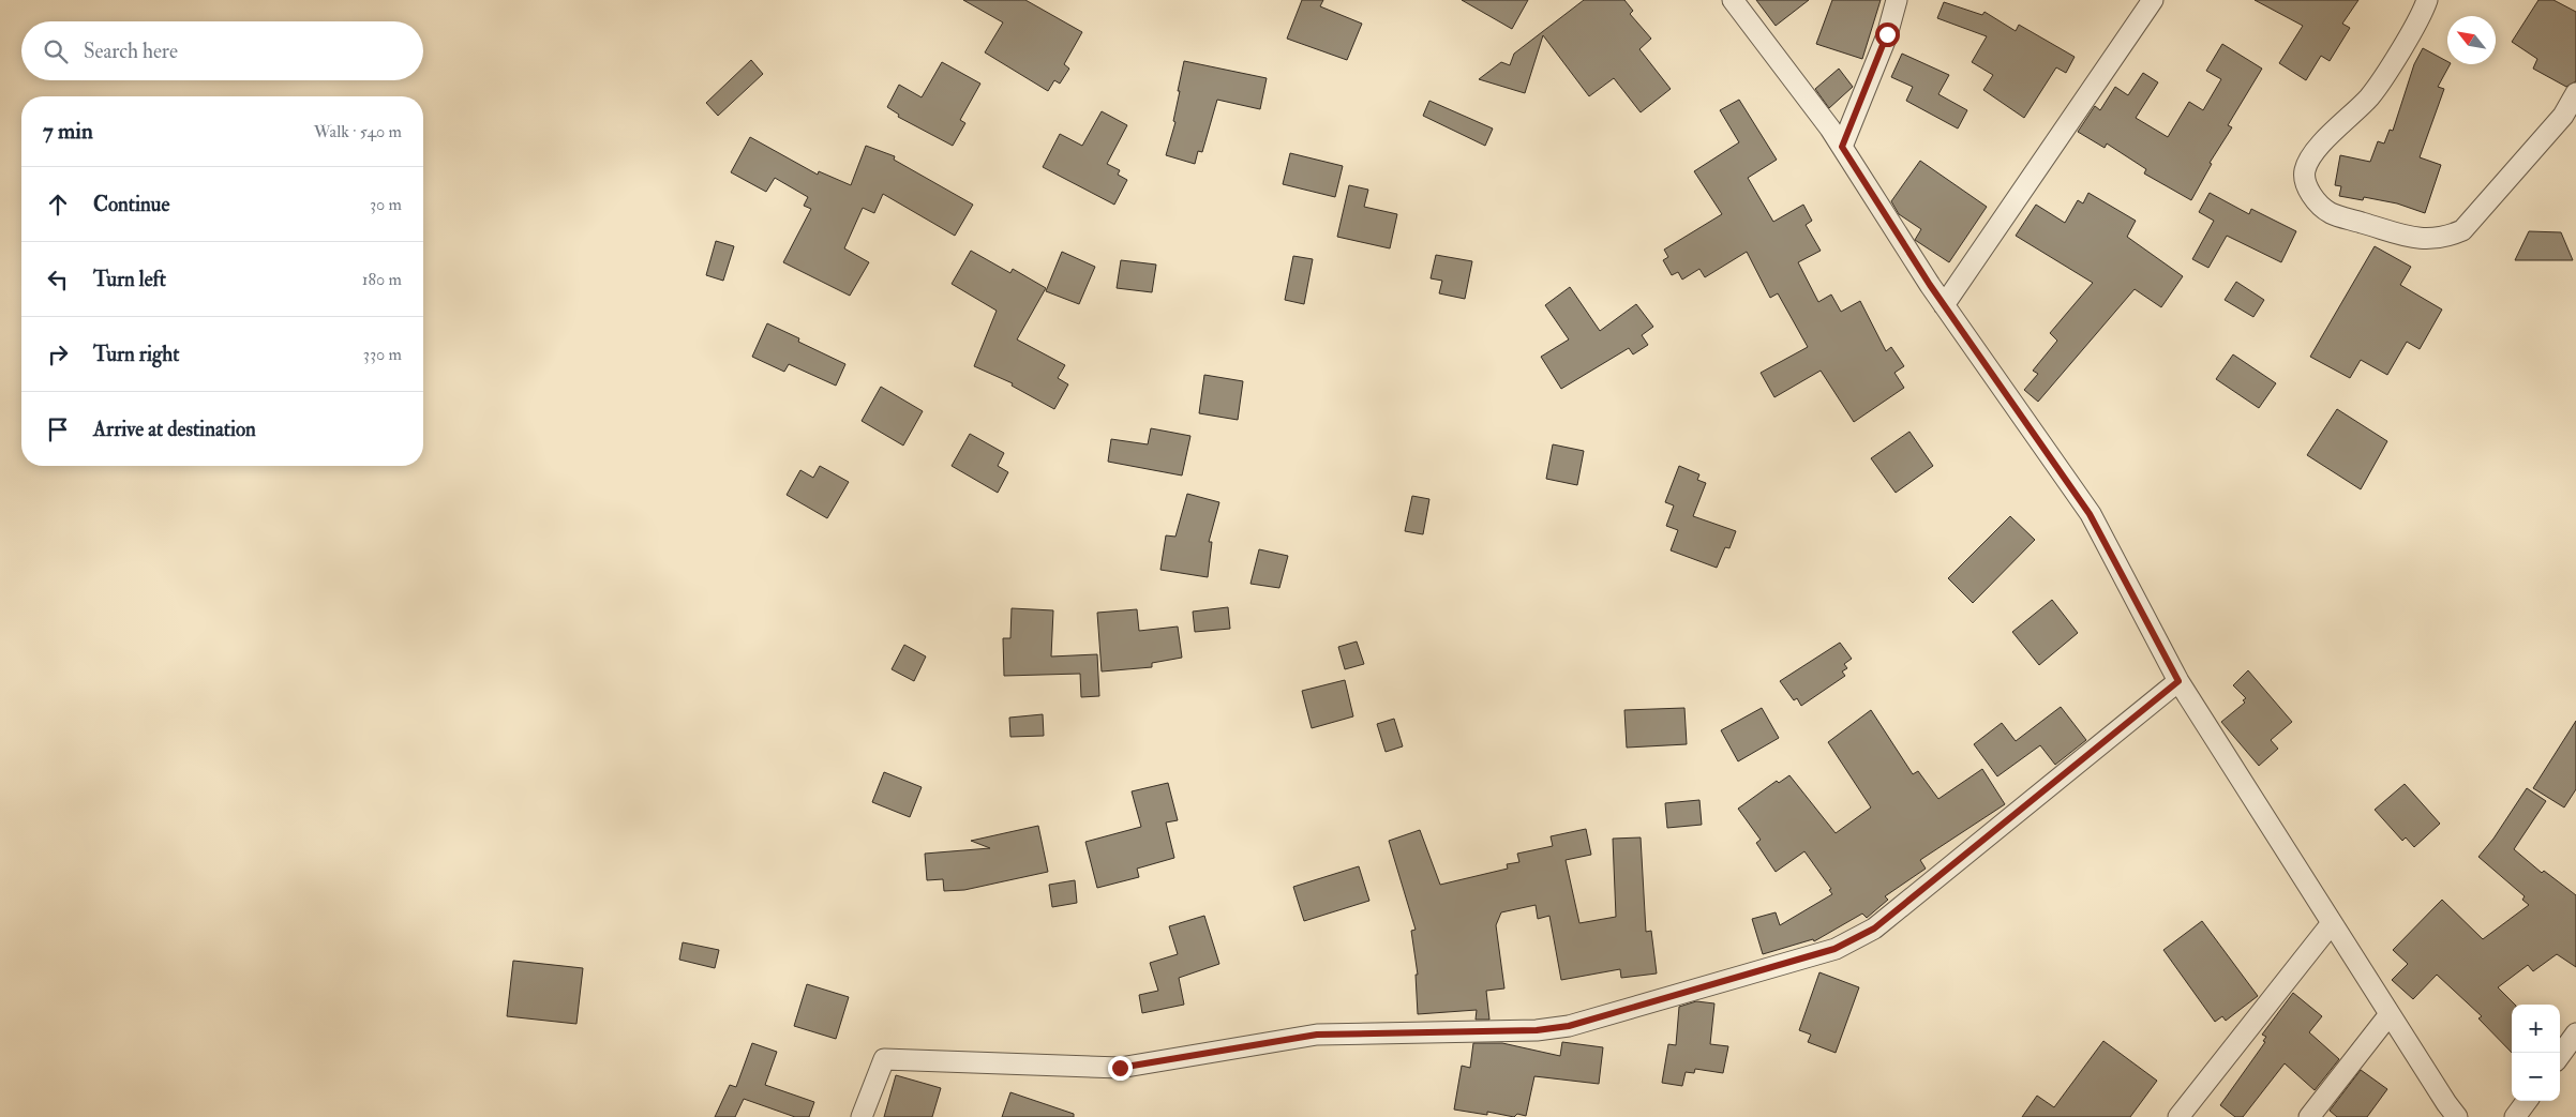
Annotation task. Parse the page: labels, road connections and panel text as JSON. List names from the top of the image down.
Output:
{
  "north": "top left",
  "page": {
    "search": "Search here",
    "heading": ["7 min", "Walk · 540 m"],
    "list": [
      ["Continue", "30 m"],
      ["Turn left", "180 m"],
      ["Turn right", "330 m"],
      "Arrive at destination"
    ],
    "map_buttons": ["+", "−"]
  }
}
